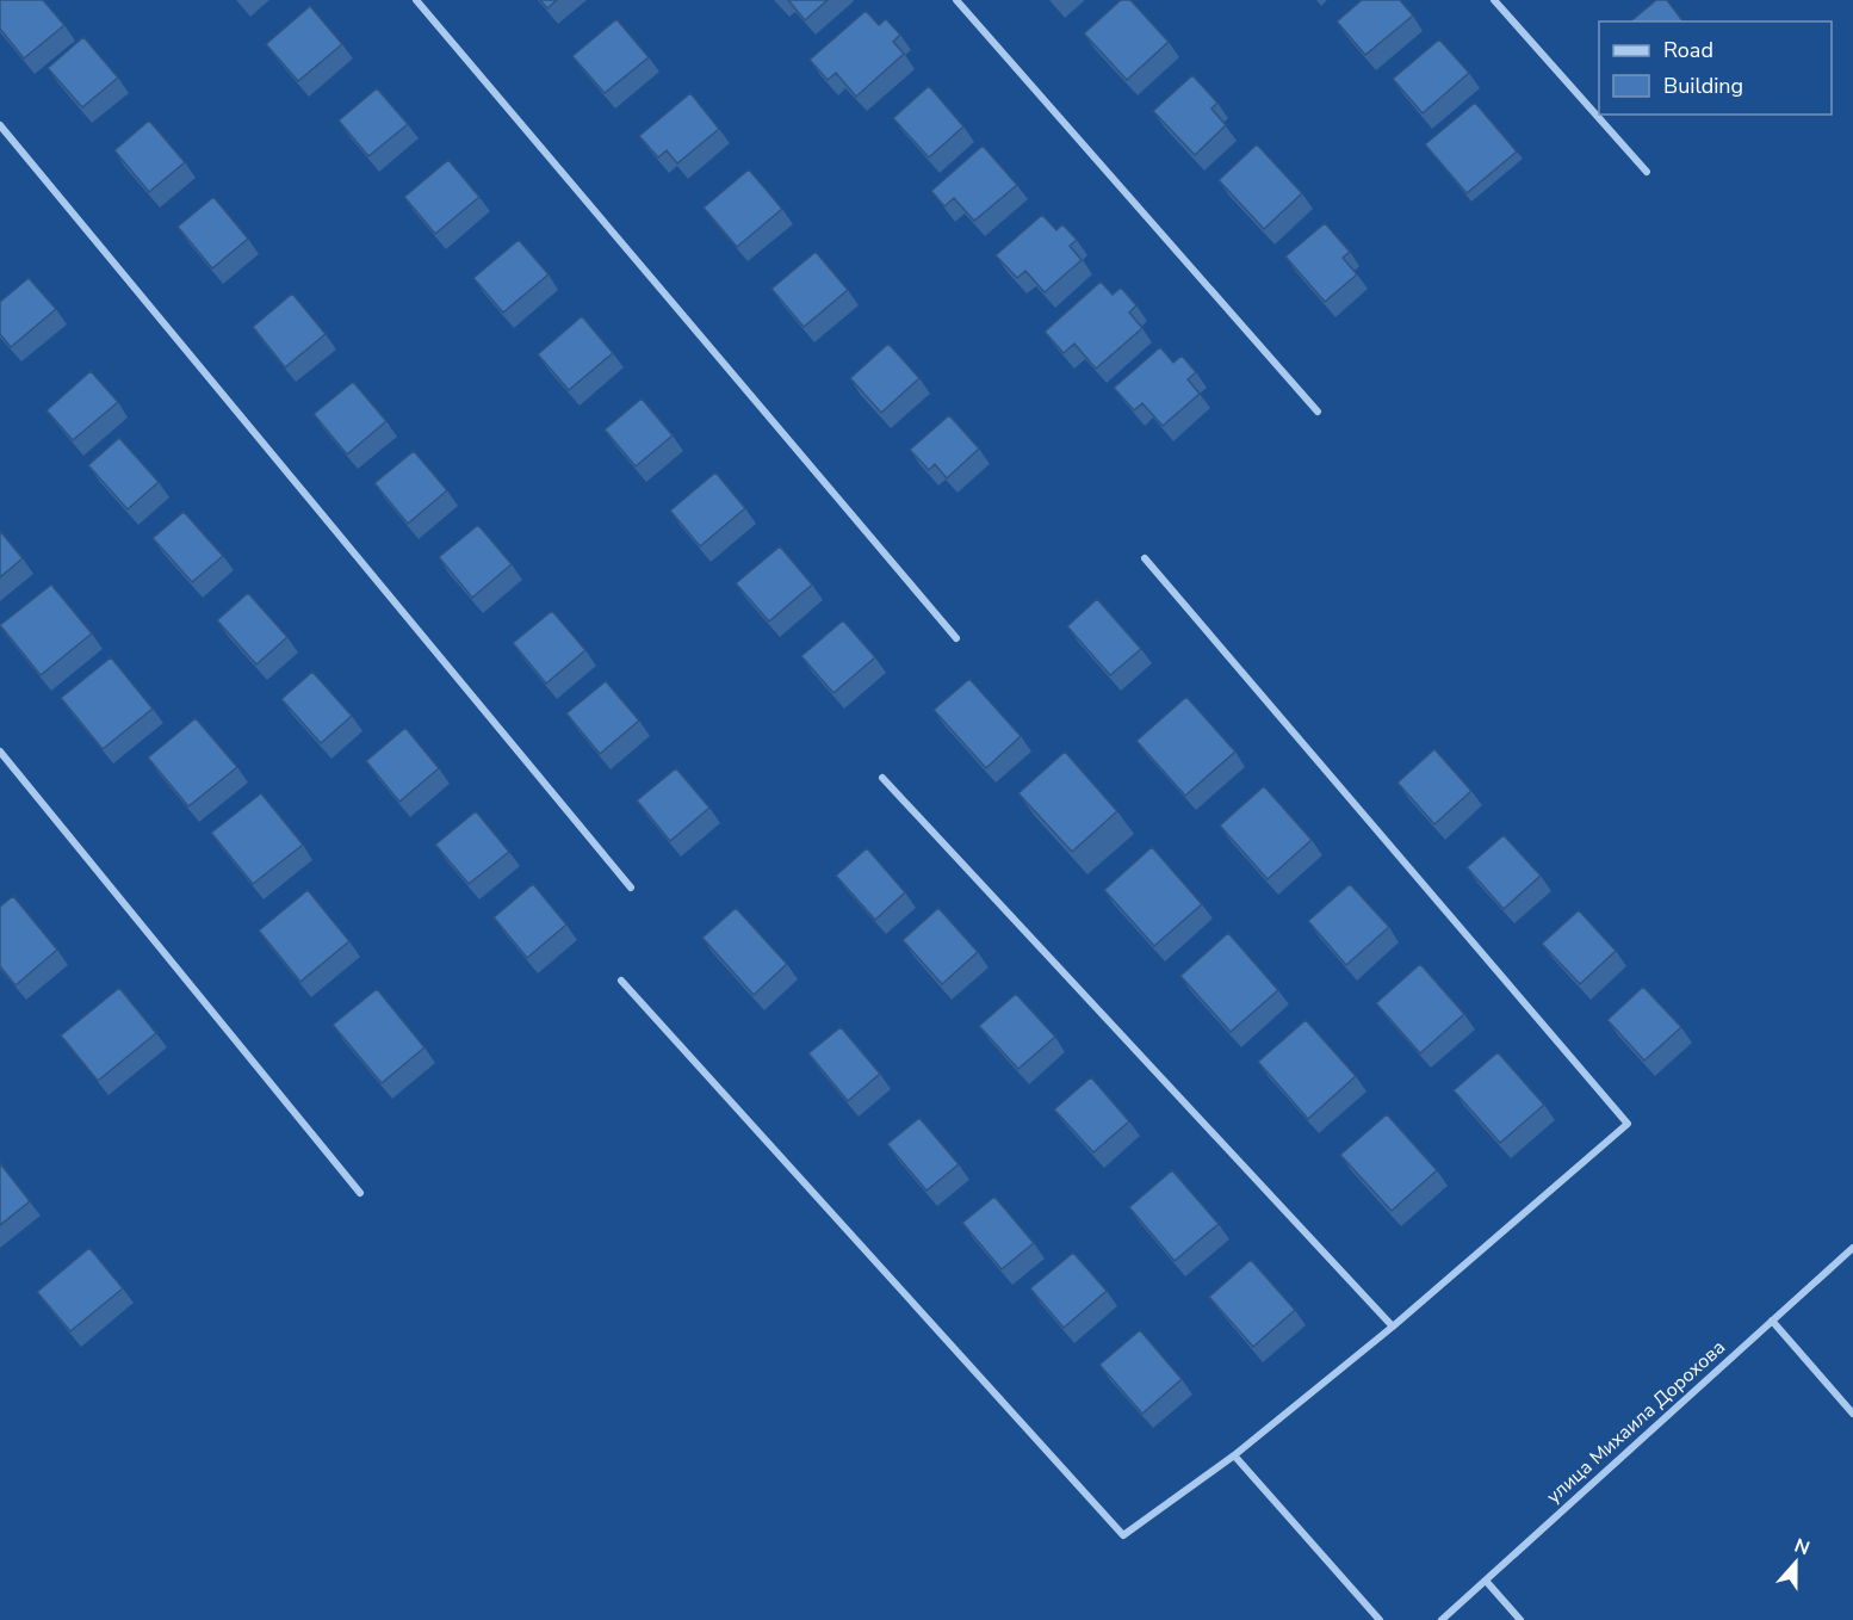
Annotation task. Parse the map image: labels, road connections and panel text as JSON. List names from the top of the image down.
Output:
{
  "streets": {
    "street": ["улица Михаила Дорохова"]
  },
  "legend": ["Road", "Building"],
  "north": "top"
}
